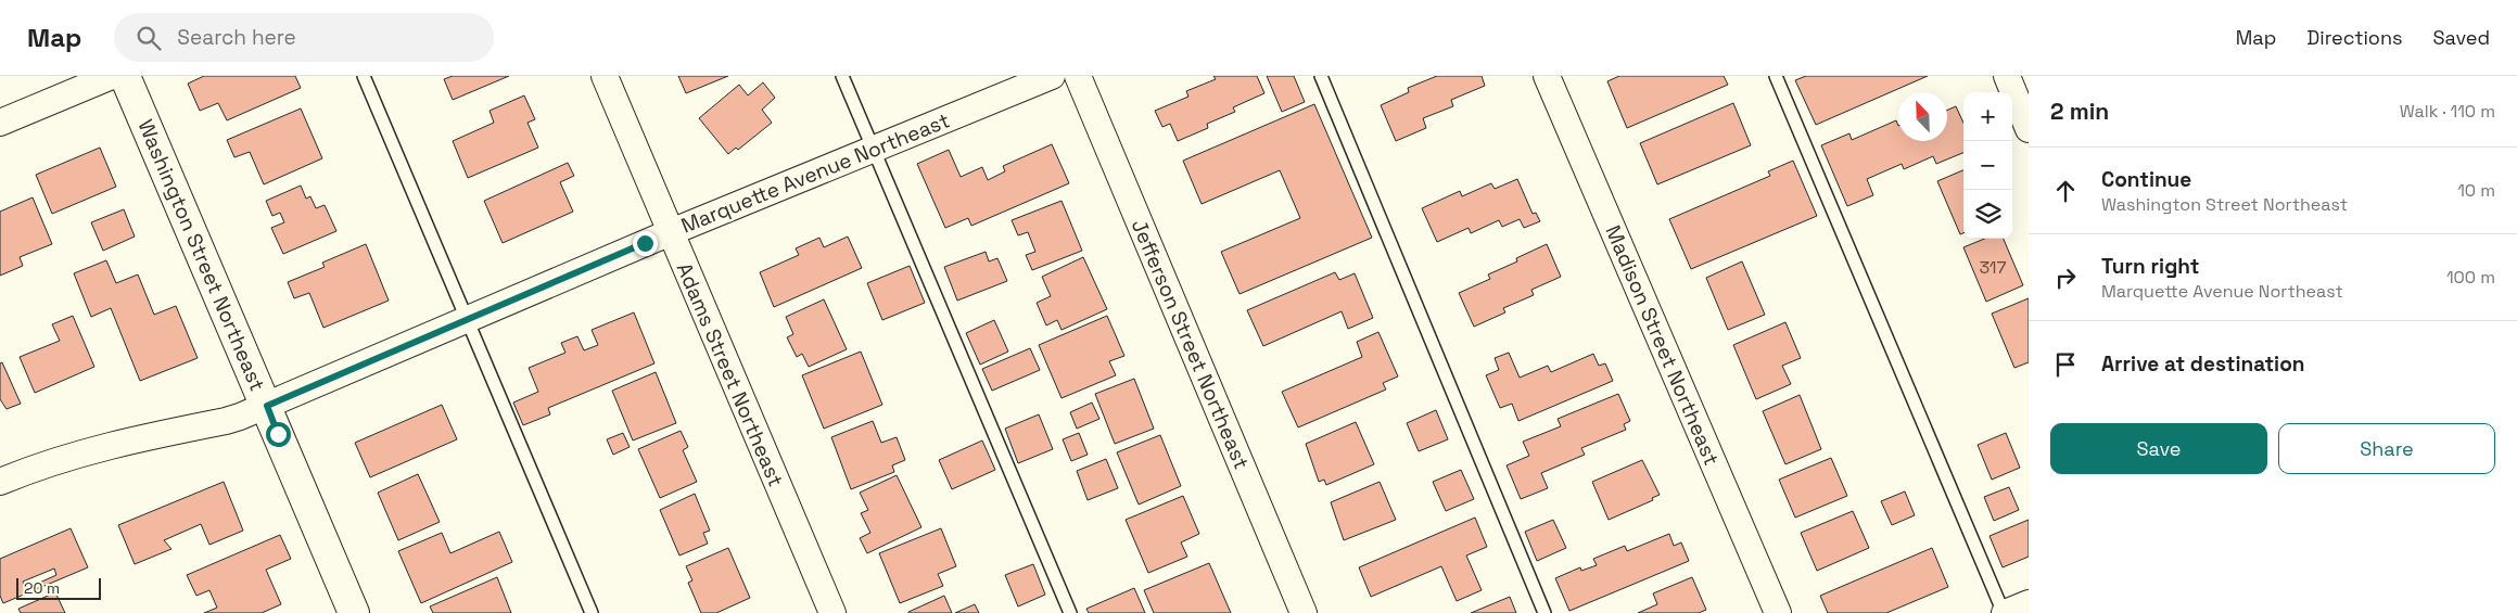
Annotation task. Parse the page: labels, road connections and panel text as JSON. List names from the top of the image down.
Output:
{
  "streets": {
    "street": [
      "Marquette Avenue Northeast",
      "Washington Street Northeast",
      "Jefferson Street Northeast",
      "Madison Street Northeast",
      "Adams Street Northeast"
    ]
  },
  "crossings": [
    ["Marquette Avenue Northeast", "Washington Street Northeast"],
    ["Marquette Avenue Northeast", "Adams Street Northeast"]
  ],
  "house_numbers": ["317"],
  "scale_bar": "20 m",
  "north": "top left",
  "page": {
    "header": "Map",
    "search": "Search here",
    "nav": ["Map", "Directions", "Saved"],
    "heading": ["2 min", "Walk · 110 m"],
    "map_buttons": ["+", "−"],
    "list": [
      ["Continue", "Washington Street Northeast", "10 m"],
      ["Turn right", "Marquette Avenue Northeast", "100 m"],
      "Arrive at destination"
    ],
    "buttons": ["Save", "Share"],
    "scale": "20 m"
  }
}
